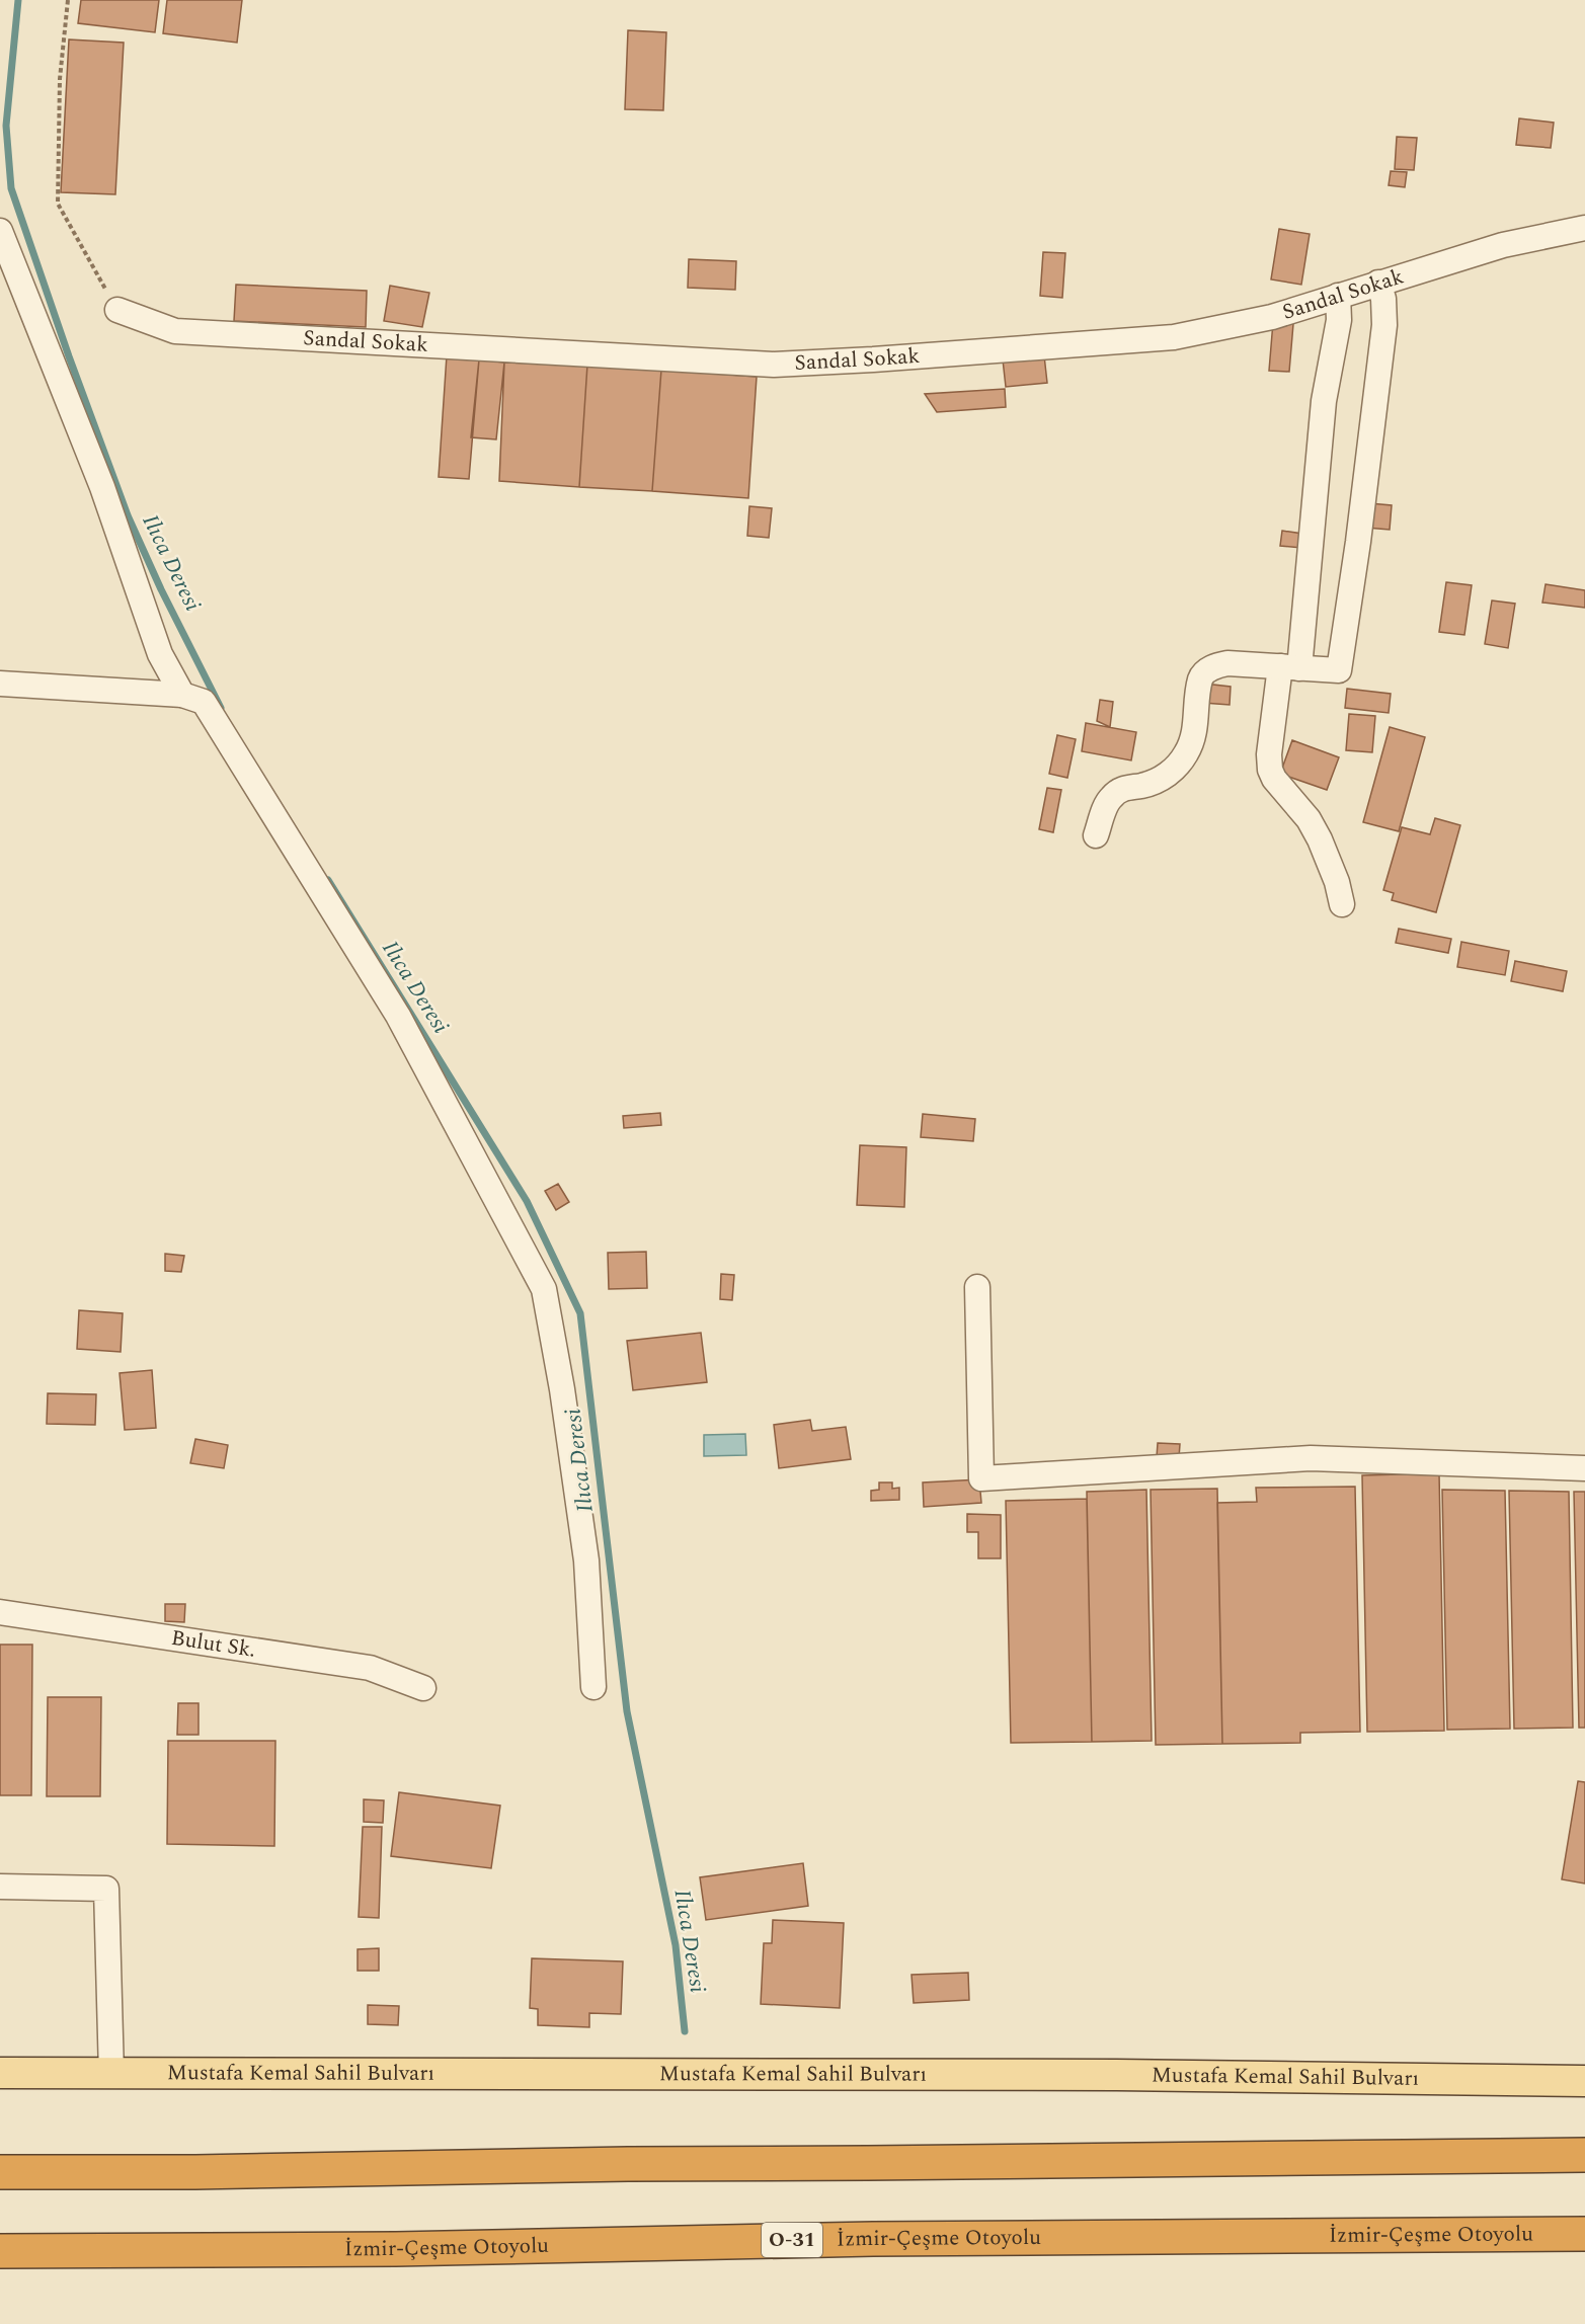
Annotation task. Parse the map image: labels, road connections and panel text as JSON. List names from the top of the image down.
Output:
{
  "streets": {
    "highway": ["İzmir-Çeşme Otoyolu", "O-31"],
    "main road": ["Mustafa Kemal Sahil Bulvarı"],
    "street": ["Sandal Sokak", "Bulut Sk."]
  },
  "water": ["Ilıca Deresi"]
}
